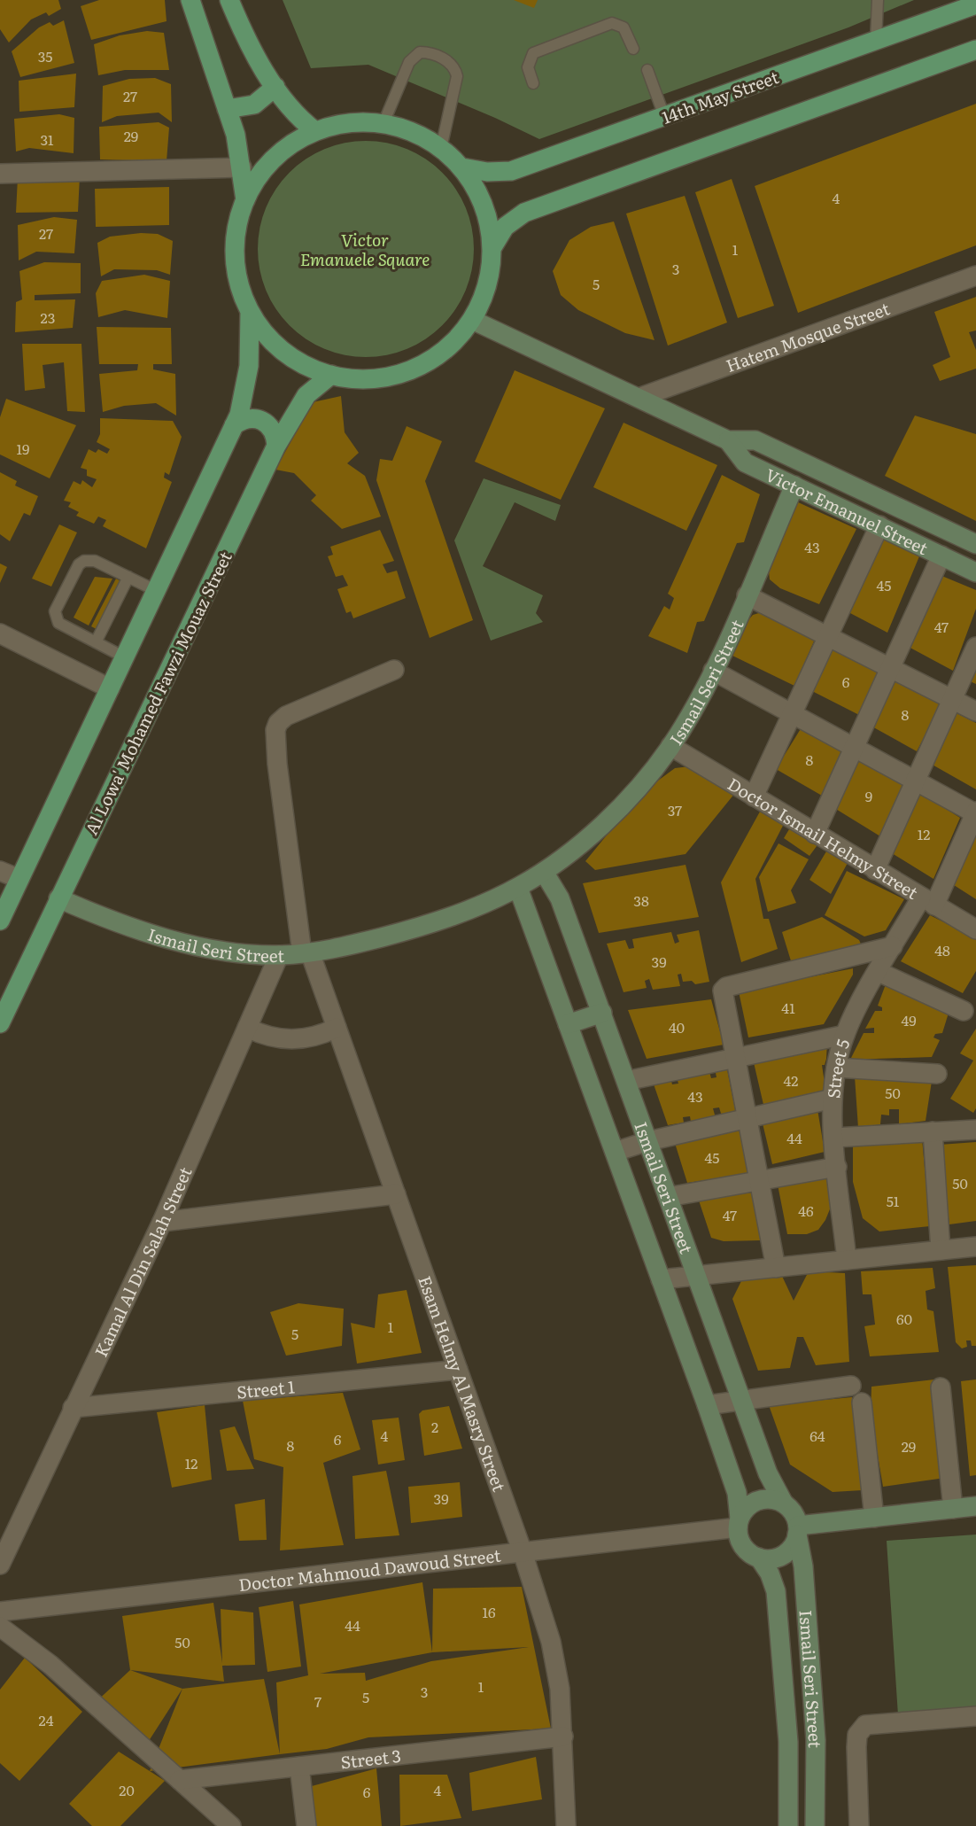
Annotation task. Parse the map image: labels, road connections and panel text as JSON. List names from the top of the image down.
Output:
{
  "streets": {
    "main road": ["14th May Street", "Al Lowa' Mohamed Fawzi Mouaz Street"],
    "street": [
      "Hatem Mosque Street",
      "Victor Emanuel Street",
      "Ismail Seri Street",
      "Doctor Ismail Helmy Street",
      "Street 5",
      "Kamal Al Din Salah Street",
      "Esam Helmy Al Masry Street",
      "Street 1",
      "Doctor Mahmoud Dawoud Street",
      "Street 3"
    ]
  },
  "crossings": [
    ["Hatem Mosque Street", "Victor Emanuel Street"],
    ["Victor Emanuel Street", "Ismail Seri Street"],
    ["Ismail Seri Street", "Al Lowa' Mohamed Fawzi Mouaz Street"],
    ["Ismail Seri Street", "Doctor Ismail Helmy Street"],
    ["Ismail Seri Street", "Kamal Al Din Salah Street"],
    ["Ismail Seri Street", "Esam Helmy Al Masry Street"],
    ["Ismail Seri Street", "Doctor Mahmoud Dawoud Street"],
    ["Doctor Ismail Helmy Street", "Street 5"],
    ["Kamal Al Din Salah Street", "Street 1"],
    ["Esam Helmy Al Masry Street", "Street 1"],
    ["Esam Helmy Al Masry Street", "Doctor Mahmoud Dawoud Street"],
    ["Esam Helmy Al Masry Street", "Street 3"]
  ],
  "parks": ["Victor Emanuele Square"],
  "house_numbers": [
    "35",
    "27",
    "29",
    "31",
    "4",
    "27",
    "1",
    "3",
    "5",
    "23",
    "19",
    "43",
    "45",
    "47",
    "6",
    "8",
    "8",
    "9",
    "37",
    "12",
    "38",
    "48",
    "39",
    "41",
    "49",
    "40",
    "42",
    "50",
    "43",
    "44",
    "45",
    "50",
    "51",
    "46",
    "47",
    "60",
    "1",
    "5",
    "2",
    "4",
    "64",
    "6",
    "8",
    "29",
    "12",
    "39",
    "16",
    "44",
    "50",
    "1",
    "3",
    "5",
    "7",
    "24",
    "20",
    "4",
    "6"
  ]
}
